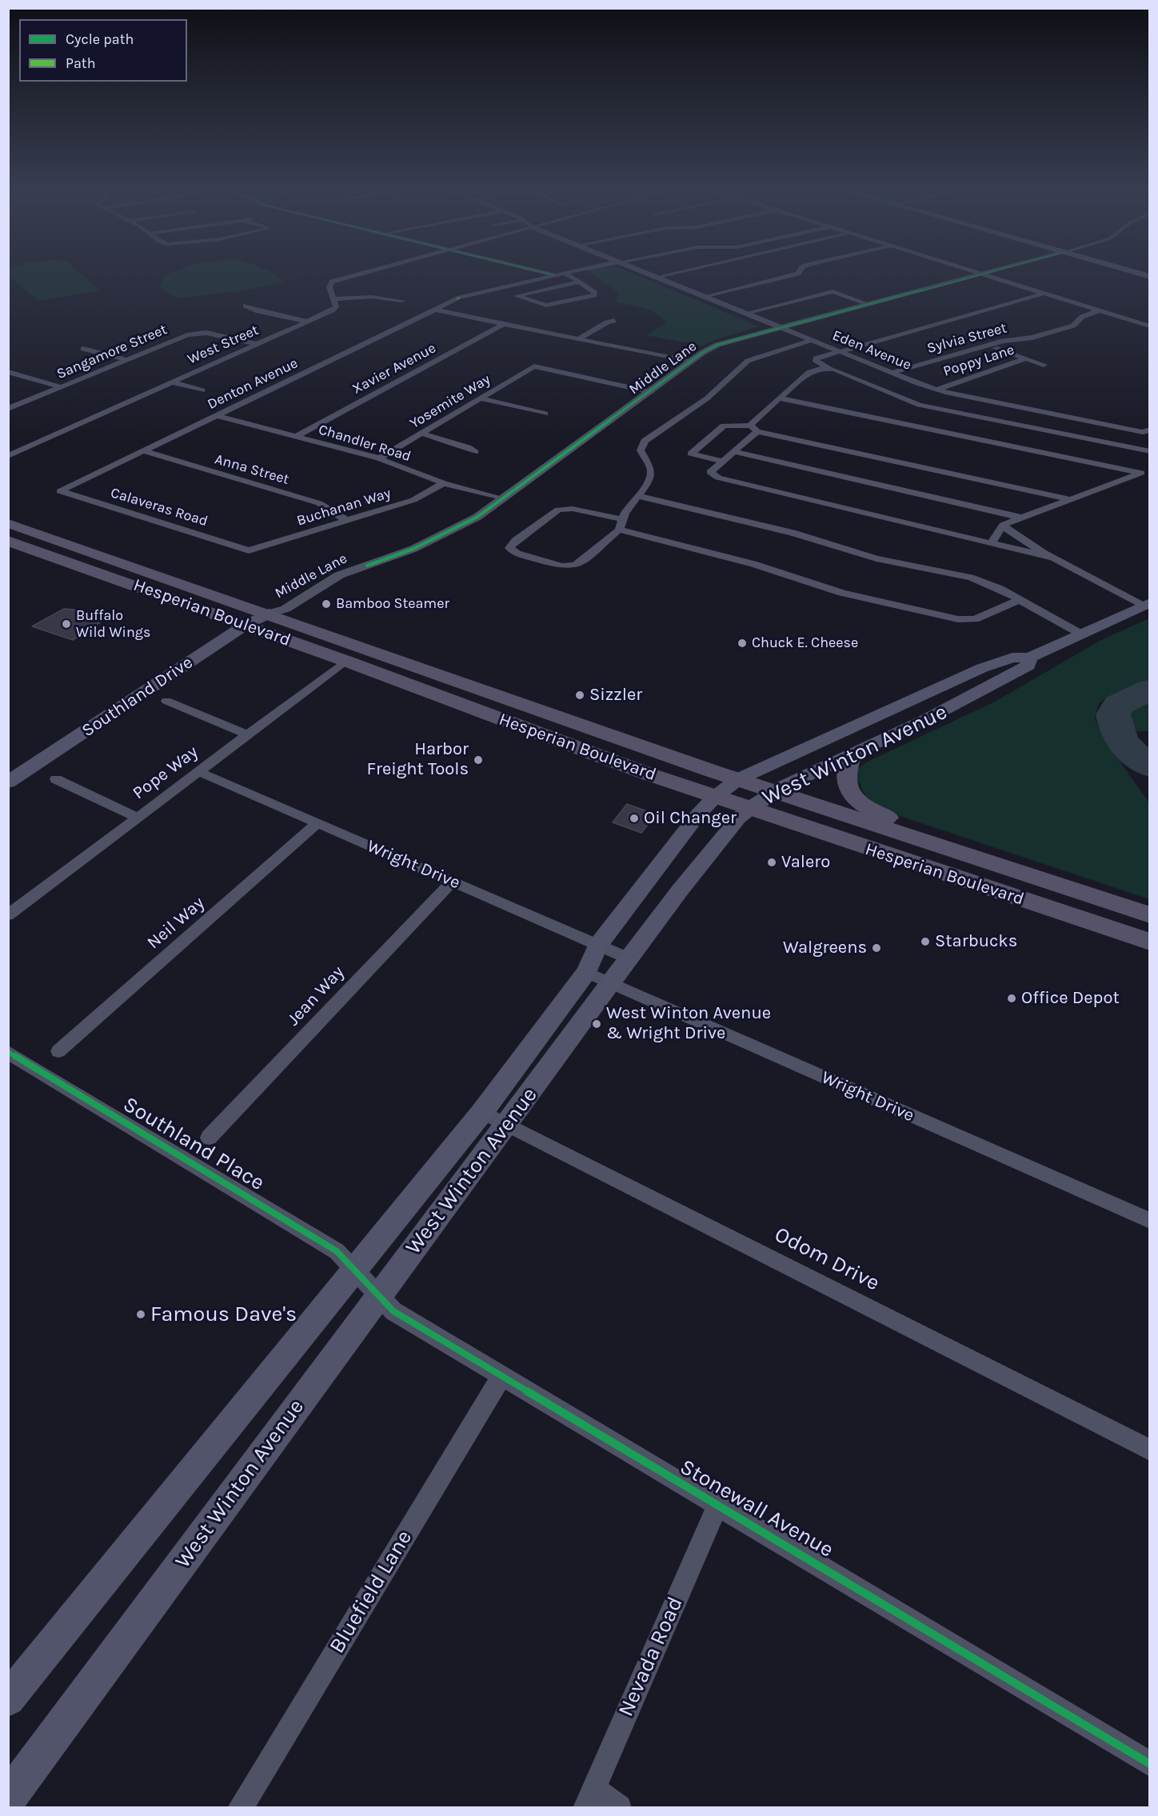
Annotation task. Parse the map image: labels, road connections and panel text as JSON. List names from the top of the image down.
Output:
{
  "streets": {
    "main road": ["Hesperian Boulevard", "Southland Drive", "West Winton Avenue"],
    "street": [
      "Sylvia Street",
      "West Street",
      "Eden Avenue",
      "Sangamore Street",
      "Poppy Lane",
      "Middle Lane",
      "Xavier Avenue",
      "Denton Avenue",
      "Yosemite Way",
      "Chandler Road",
      "Anna Street",
      "Calaveras Road",
      "Buchanan Way",
      "Pope Way",
      "Wright Drive",
      "Neil Way",
      "Jean Way",
      "Southland Place",
      "Odom Drive",
      "Stonewall Avenue",
      "Bluefield Lane",
      "Nevada Road"
    ]
  },
  "crossings": [
    ["Sylvia Street", "Eden Avenue"],
    ["West Street", "Sangamore Street"],
    ["Eden Avenue", "Poppy Lane"],
    ["Eden Avenue", "Middle Lane"],
    ["Middle Lane", "Yosemite Way"],
    ["Middle Lane", "Chandler Road"],
    ["Middle Lane", "Hesperian Boulevard"],
    ["Middle Lane", "Southland Drive"],
    ["Xavier Avenue", "Chandler Road"],
    ["Denton Avenue", "Chandler Road"],
    ["Denton Avenue", "Anna Street"],
    ["Denton Avenue", "Calaveras Road"],
    ["Yosemite Way", "Chandler Road"],
    ["Chandler Road", "Buchanan Way"],
    ["Anna Street", "Buchanan Way"],
    ["Calaveras Road", "Buchanan Way"],
    ["Hesperian Boulevard", "Southland Drive"],
    ["Hesperian Boulevard", "West Winton Avenue"],
    ["Hesperian Boulevard", "Pope Way"],
    ["West Winton Avenue", "Wright Drive"],
    ["West Winton Avenue", "Southland Place"],
    ["West Winton Avenue", "Odom Drive"],
    ["West Winton Avenue", "Stonewall Avenue"],
    ["Pope Way", "Wright Drive"],
    ["Wright Drive", "Neil Way"],
    ["Wright Drive", "Jean Way"],
    ["Southland Place", "Stonewall Avenue"],
    ["Stonewall Avenue", "Bluefield Lane"],
    ["Stonewall Avenue", "Nevada Road"]
  ],
  "places": [
    "Bamboo Steamer",
    "Buffalo Wild Wings",
    "Chuck E. Cheese",
    "Sizzler",
    "Harbor Freight Tools",
    "Oil Changer",
    "Valero",
    "Starbucks",
    "Walgreens",
    "Office Depot",
    "West Winton Avenue & Wright Drive",
    "Famous Dave's"
  ],
  "legend": ["Cycle path", "Path"]
}
